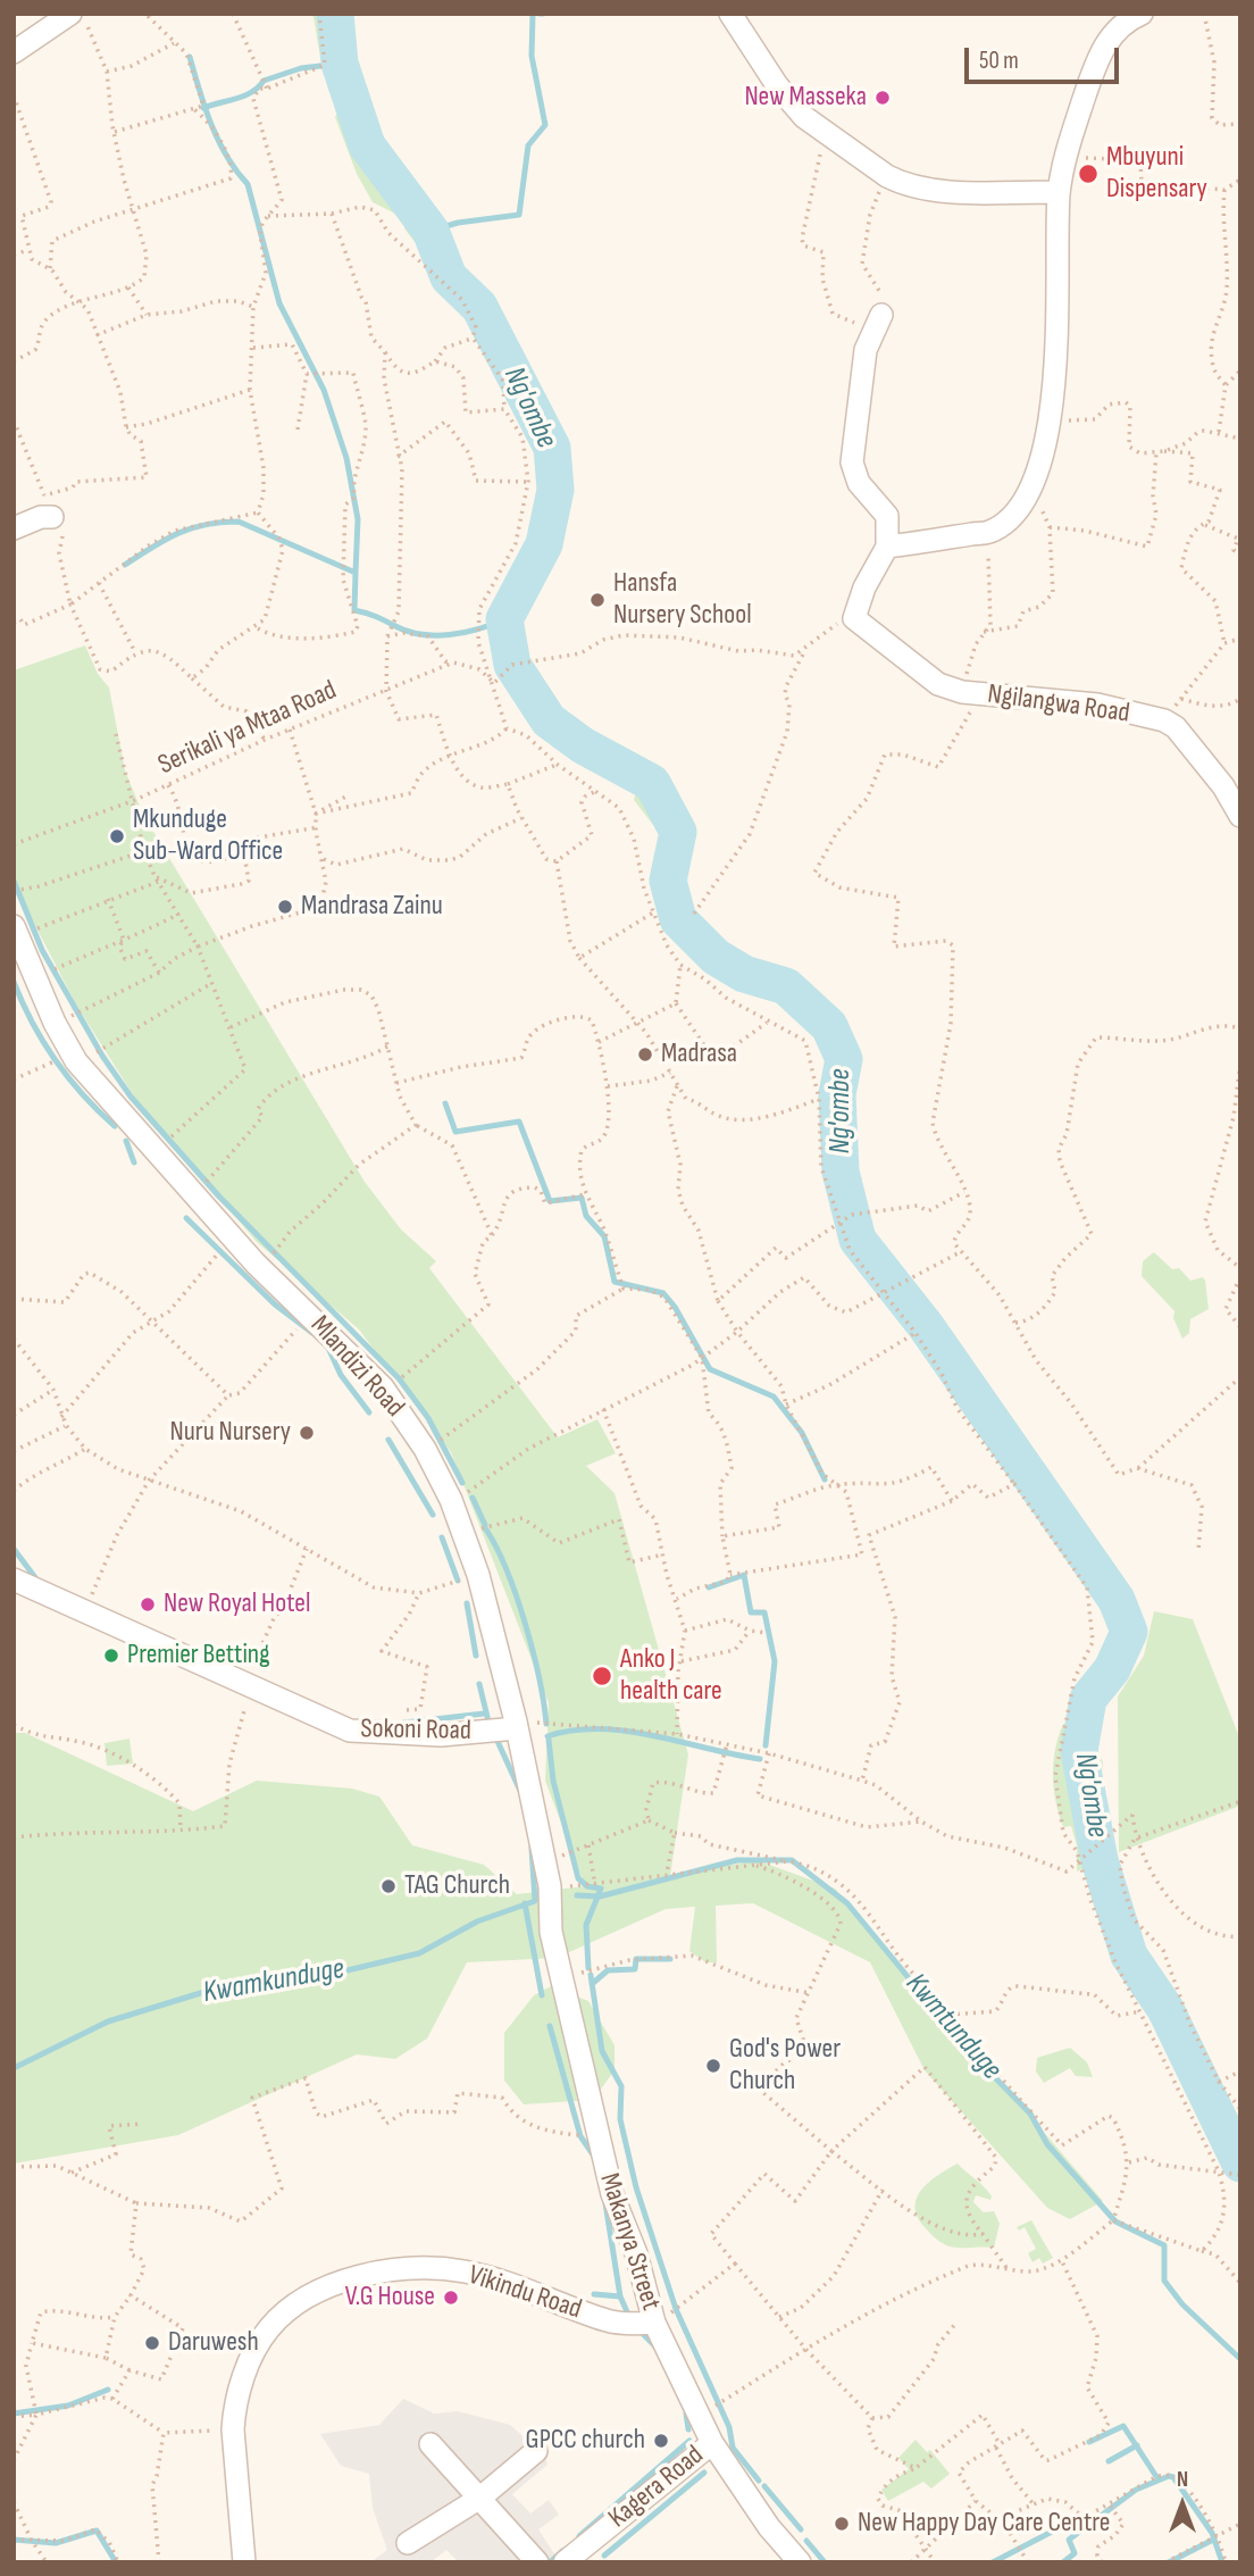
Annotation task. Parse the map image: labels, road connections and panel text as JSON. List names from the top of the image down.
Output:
{
  "streets": {
    "street": [
      "Ngilangwa Road",
      "Mlandizi Road",
      "Sokoni Road",
      "Makanya Street",
      "Vikindu Road",
      "Kagera Road"
    ],
    "path": ["Serikali ya Mtaa Road"]
  },
  "crossings": [
    ["Mlandizi Road", "Sokoni Road"],
    ["Mlandizi Road", "Makanya Street"],
    ["Makanya Street", "Vikindu Road"],
    ["Makanya Street", "Kagera Road"]
  ],
  "water": ["Ng'ombe", "Kwamkunduge", "Kwmtunduge"],
  "places": [
    "New Masseka",
    "Mbuyuni Dispensary",
    "Hansfa Nursery School",
    "Mkunduge Sub-Ward Office",
    "Mandrasa Zainu",
    "Madrasa",
    "Nuru Nursery",
    "New Royal Hotel",
    "Premier Betting",
    "Anko J health care",
    "TAG Church",
    "God's Power Church",
    "V.G House",
    "Daruwesh",
    "GPCC church",
    "New Happy Day Care Centre"
  ],
  "scale_bar": "50 m",
  "north": "top"
}
